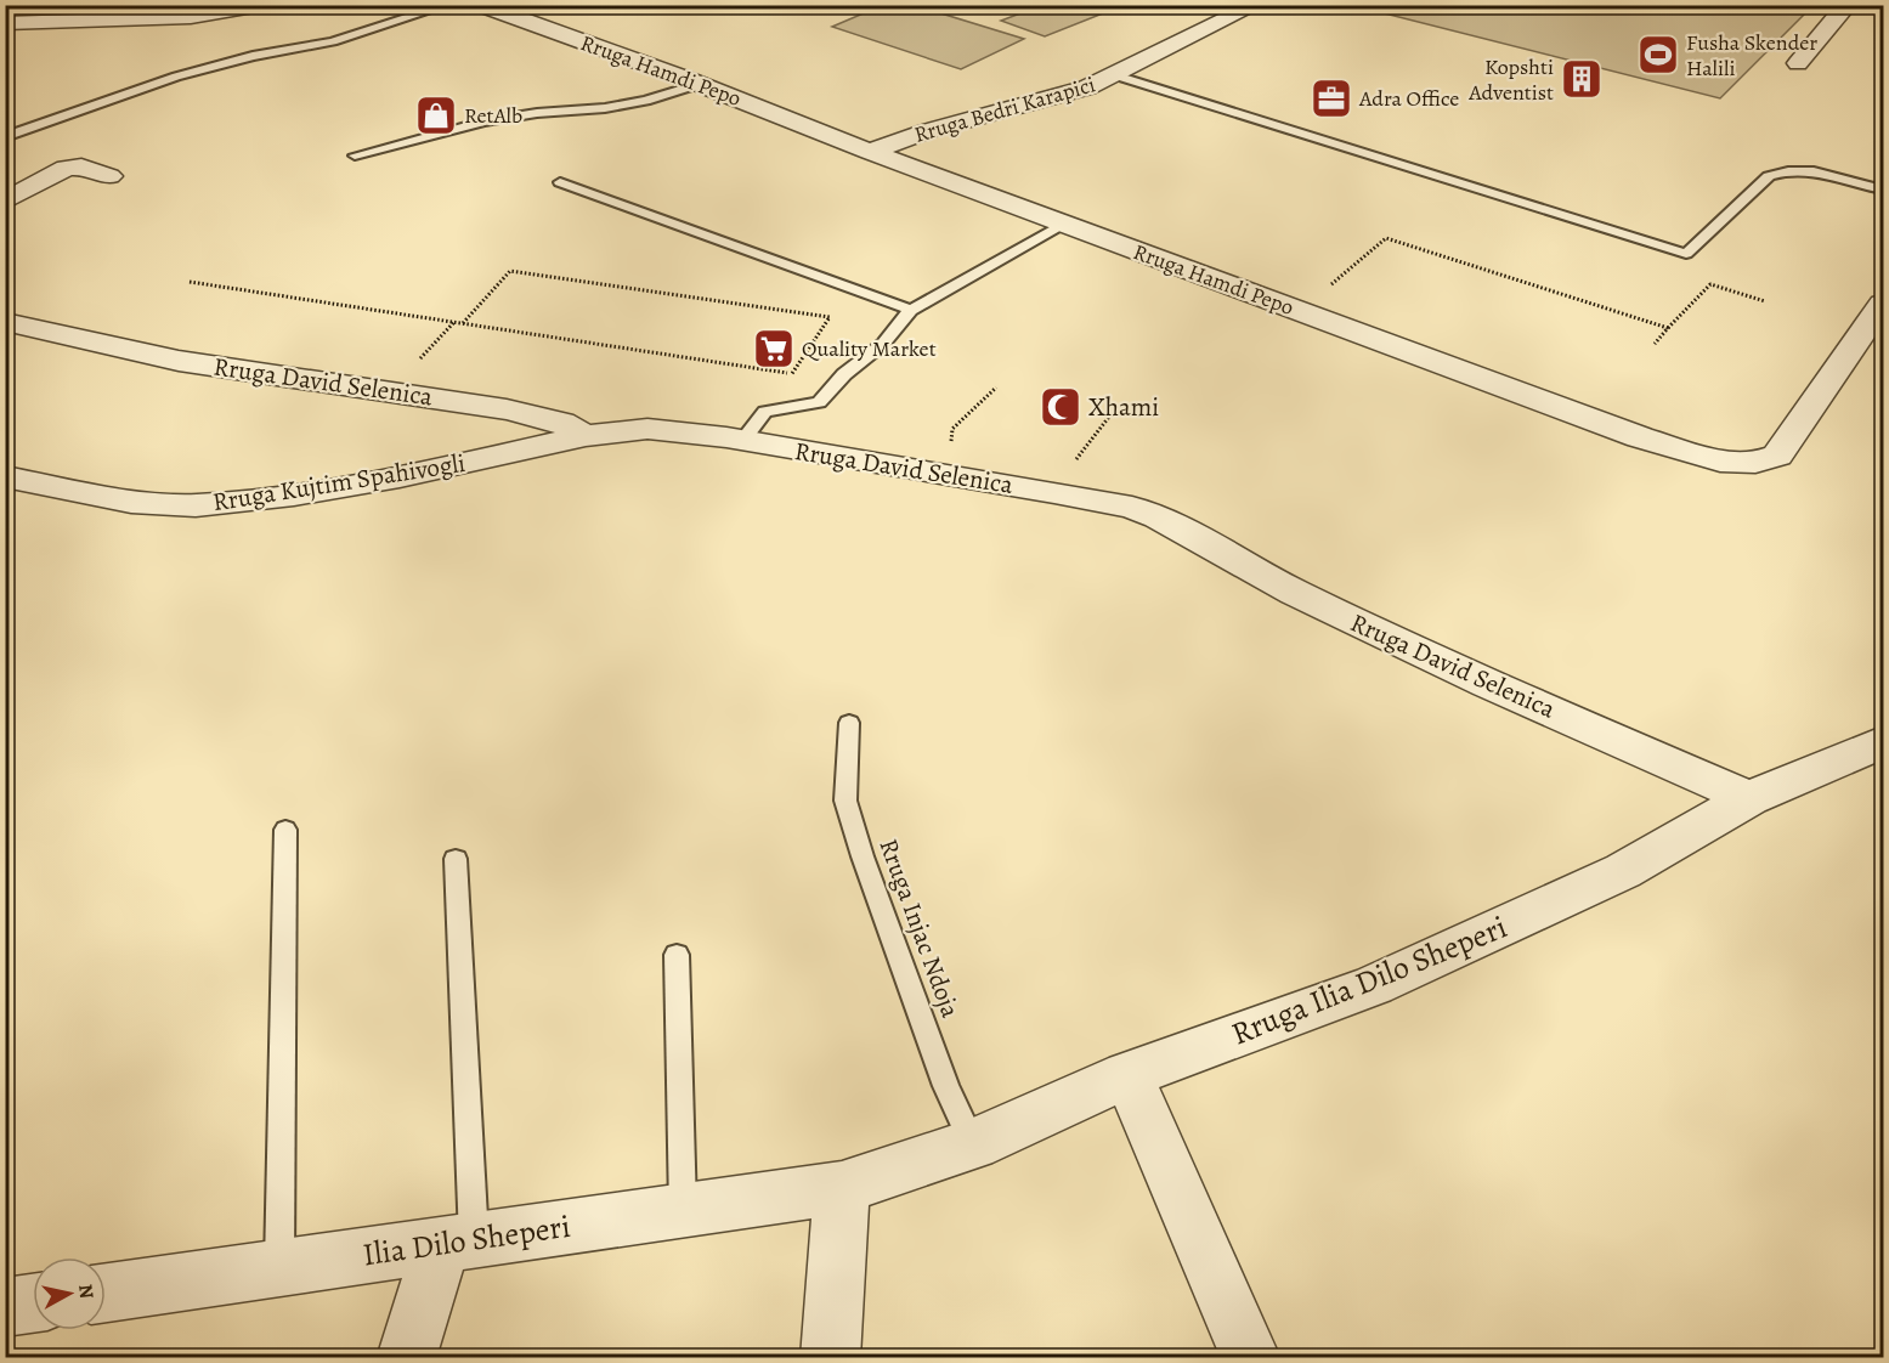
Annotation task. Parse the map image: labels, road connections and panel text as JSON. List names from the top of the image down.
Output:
{
  "streets": {
    "street": [
      "Rruga Hamdi Pepo",
      "Rruga Bedri Karapici",
      "Rruga David Selenica",
      "Rruga Kujtim Spahivogli",
      "Rruga Ilia Dilo Sheperi",
      "Ilia Dilo Sheperi"
    ],
    "lane": ["Rruga Injac Ndoja"]
  },
  "crossings": [
    ["Rruga Hamdi Pepo", "Rruga Bedri Karapici"],
    ["Rruga David Selenica", "Rruga Kujtim Spahivogli"],
    ["Rruga David Selenica", "Rruga Ilia Dilo Sheperi"],
    ["Rruga Injac Ndoja", "Rruga Ilia Dilo Sheperi"],
    ["Rruga Ilia Dilo Sheperi", "Ilia Dilo Sheperi"]
  ],
  "places": {
    "sports": ["Fusha Skender Halili"],
    "building": ["Kopshti Adventist"],
    "office": ["Adra Office"],
    "shop": ["RetAlb"],
    "supermarket": ["Quality Market"],
    "mosque": ["Xhami"]
  },
  "north": "right"
}
